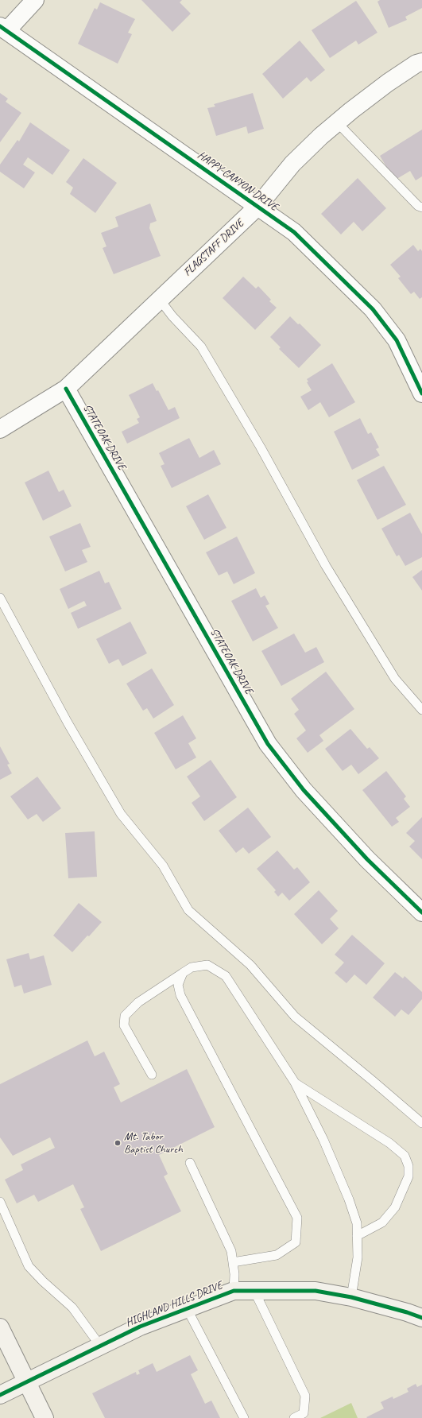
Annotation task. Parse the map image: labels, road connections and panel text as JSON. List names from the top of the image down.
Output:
{
  "streets": {
    "street": [
      "HAPPY CANYON DRIVE",
      "FLAGSTAFF DRIVE",
      "STATEOAK DRIVE",
      "HIGHLAND HILLS DRIVE"
    ]
  },
  "crossings": [
    ["HAPPY CANYON DRIVE", "FLAGSTAFF DRIVE"],
    ["FLAGSTAFF DRIVE", "STATEOAK DRIVE"]
  ],
  "places": ["Mt. Tabor Baptist Church"]
}
